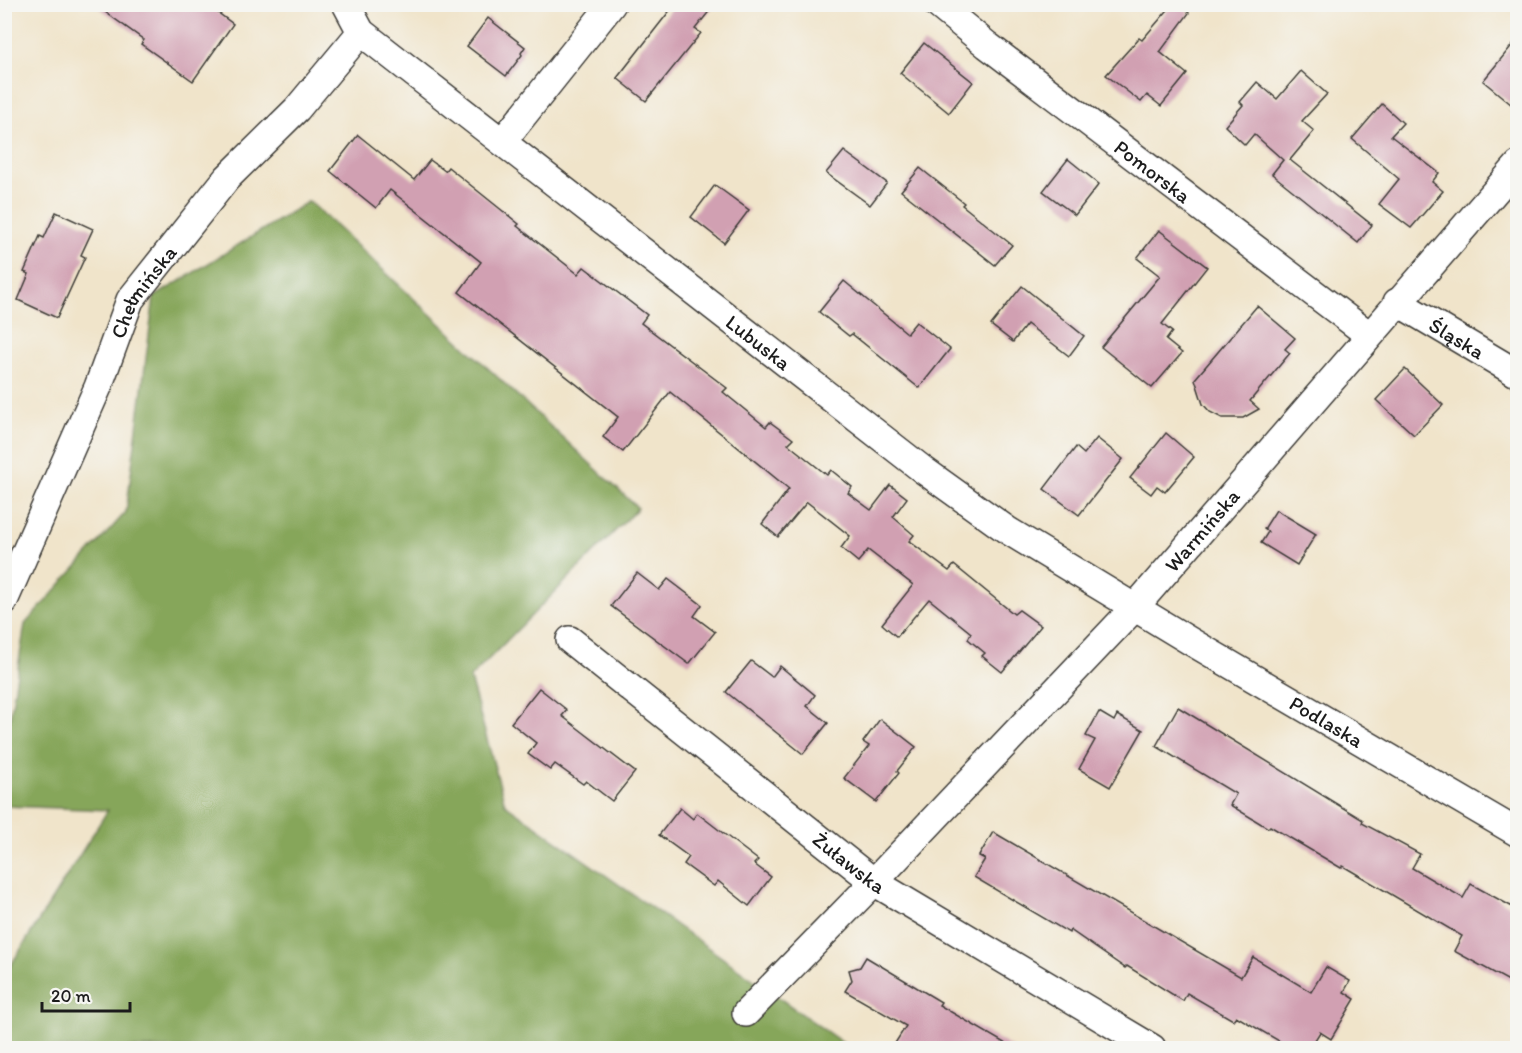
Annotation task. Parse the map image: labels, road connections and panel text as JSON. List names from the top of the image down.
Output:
{
  "streets": {
    "street": [
      "Pomorska",
      "Chełmińska",
      "Śląska",
      "Lubuska",
      "Warmińska",
      "Podlaska",
      "Żuławska"
    ]
  },
  "crossings": [
    ["Pomorska", "Warmińska"],
    ["Chełmińska", "Lubuska"],
    ["Śląska", "Warmińska"],
    ["Lubuska", "Warmińska"],
    ["Lubuska", "Podlaska"],
    ["Warmińska", "Podlaska"],
    ["Warmińska", "Żuławska"]
  ],
  "scale_bar": "20 m"
}
